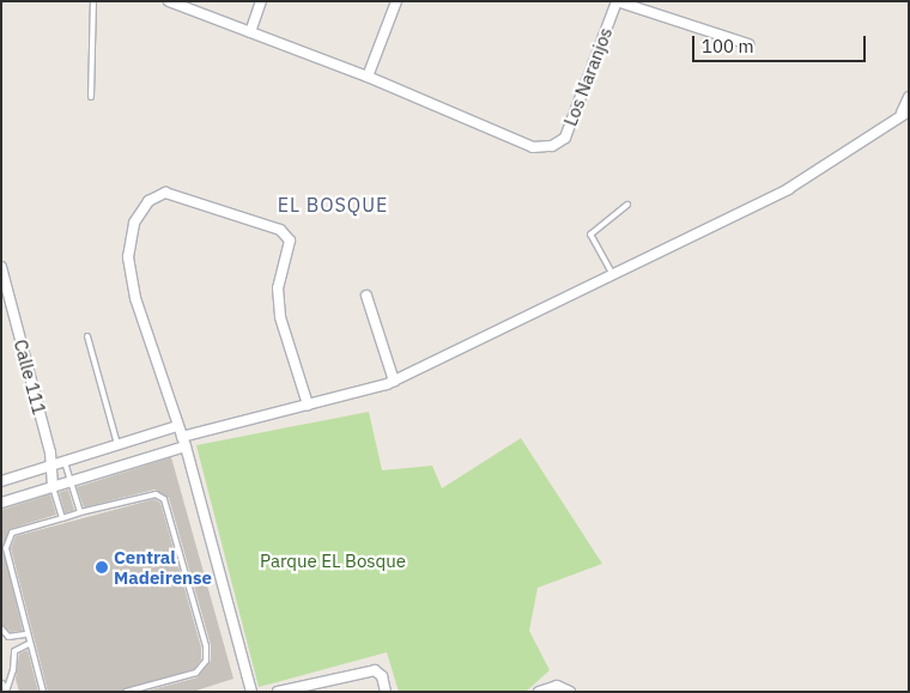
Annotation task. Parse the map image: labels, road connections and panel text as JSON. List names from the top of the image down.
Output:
{
  "streets": {
    "street": ["Los Naranjos", "Calle 111"]
  },
  "districts": ["EL BOSQUE"],
  "parks": ["Parque EL Bosque"],
  "places": ["Central Madeirense"],
  "scale_bar": "100 m"
}
